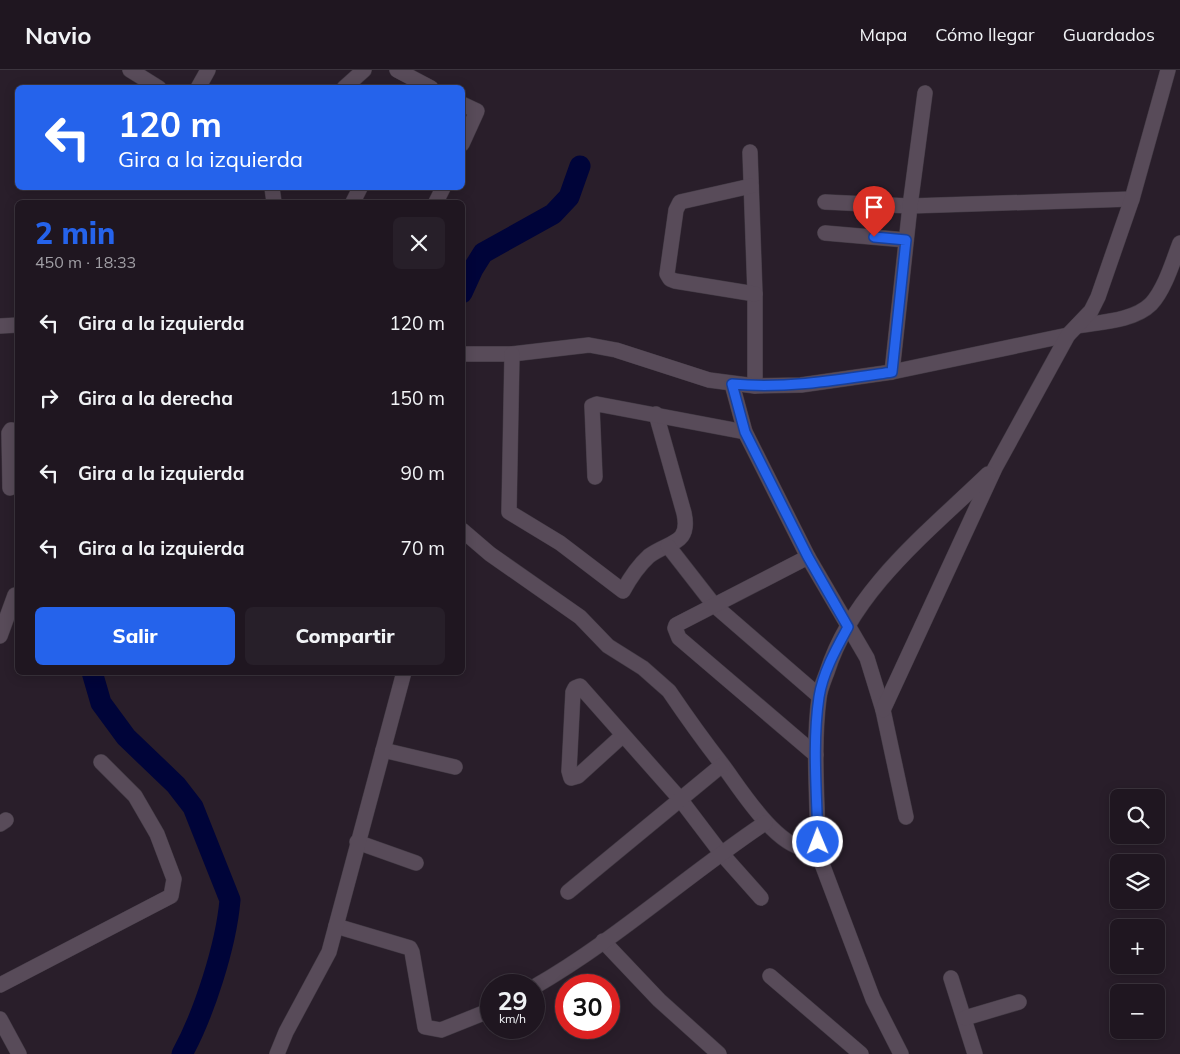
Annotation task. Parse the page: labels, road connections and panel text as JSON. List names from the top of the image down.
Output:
{
  "page": {
    "header": "Navio",
    "nav": ["Mapa", "Cómo llegar", "Guardados"],
    "turn": ["120 m", "Gira a la izquierda"],
    "heading": ["2 min", "450 m · 18:33"],
    "list": [
      {
        "name": "Gira a la izquierda",
        "value": "120 m"
      },
      {
        "name": "Gira a la derecha",
        "value": "150 m"
      },
      {
        "name": "Gira a la izquierda",
        "value": "90 m"
      },
      {
        "name": "Gira a la izquierda",
        "value": "70 m"
      }
    ],
    "buttons": ["Salir", "Compartir"],
    "map_buttons": ["+", "−"],
    "speed": "29 km/h",
    "limit": "30"
  }
}
